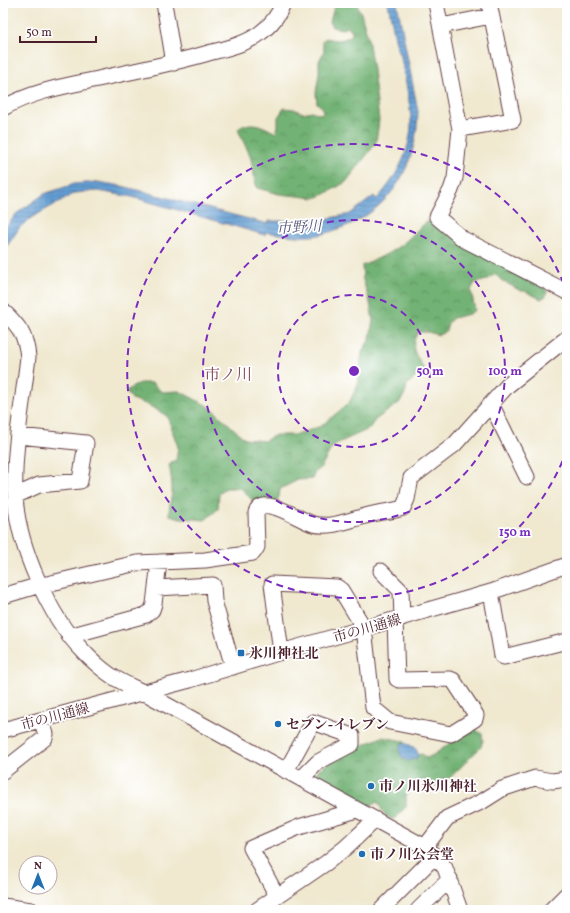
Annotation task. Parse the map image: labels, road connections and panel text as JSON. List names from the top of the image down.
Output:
{
  "streets": {
    "street": ["市の川通線"]
  },
  "districts": ["市ノ川"],
  "water": ["市野川"],
  "places": {
    "transit": ["氷川神社北"],
    "other": ["セブン-イレブン", "市ノ川氷川神社", "市ノ川公会堂"]
  },
  "scale_bar": "50 m",
  "north": "top",
  "rings": ["50 m", "100 m", "150 m"]
}
